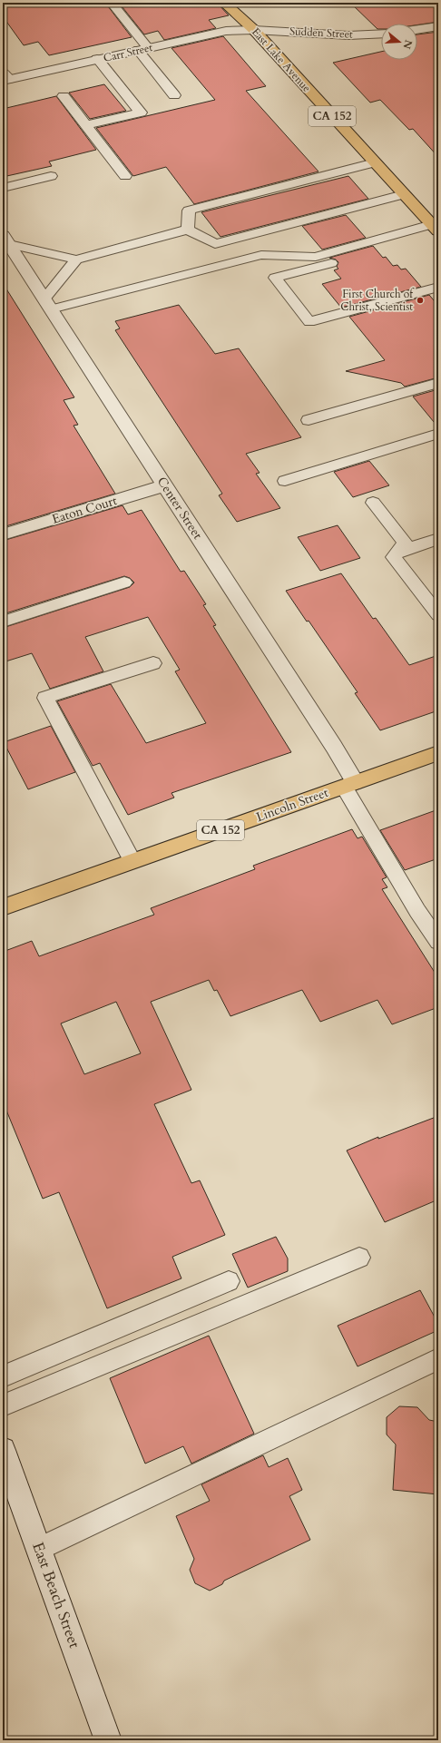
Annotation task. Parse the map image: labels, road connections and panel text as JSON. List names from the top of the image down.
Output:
{
  "streets": {
    "main road": ["East Lake Avenue", "CA 152", "Lincoln Street"],
    "street": [
      "Sudden Street",
      "Carr Street",
      "Center Street",
      "Eaton Court",
      "East Beach Street"
    ]
  },
  "crossings": [
    ["Sudden Street", "Carr Street"],
    ["Sudden Street", "East Lake Avenue"],
    ["Carr Street", "East Lake Avenue"],
    ["Center Street", "Eaton Court"],
    ["Center Street", "Lincoln Street"]
  ],
  "places": ["First Church of Christ, Scientist"],
  "north": "right"
}
